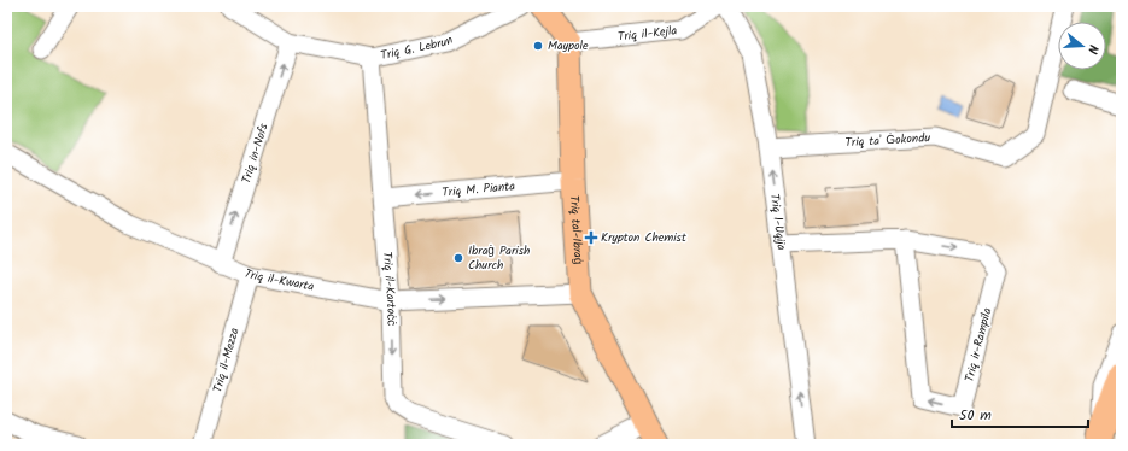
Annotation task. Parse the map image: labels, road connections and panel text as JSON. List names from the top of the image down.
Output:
{
  "streets": {
    "main road": ["Triq tal-Ibraġ"],
    "street": [
      "Triq il-Kejla",
      "Triq G. Lebrun",
      "Triq ta' Ġokondu",
      "Triq in-Nofs",
      "Triq M. Pianta",
      "Triq l-Uqija",
      "Triq il-Kwarta",
      "Triq il-Kartoċċ",
      "Triq ir-Rampila",
      "Triq il-Mezza"
    ]
  },
  "crossings": [
    ["Triq il-Kejla", "Triq tal-Ibraġ"],
    ["Triq G. Lebrun", "Triq in-Nofs"],
    ["Triq G. Lebrun", "Triq il-Kartoċċ"],
    ["Triq ta' Ġokondu", "Triq l-Uqija"],
    ["Triq in-Nofs", "Triq il-Kwarta"],
    ["Triq M. Pianta", "Triq tal-Ibraġ"],
    ["Triq M. Pianta", "Triq il-Kartoċċ"],
    ["Triq l-Uqija", "Triq ir-Rampila"],
    ["Triq tal-Ibraġ", "Triq il-Kwarta"],
    ["Triq il-Kwarta", "Triq il-Kartoċċ"],
    ["Triq il-Kwarta", "Triq il-Mezza"]
  ],
  "one_way": [
    "Triq in-Nofs",
    "Triq M. Pianta",
    "Triq l-Uqija",
    "Triq il-Kartoċċ"
  ],
  "places": {
    "other": ["Maypole", "Ibraġ Parish Church"],
    "health": ["Krypton Chemist"]
  },
  "scale_bar": "50 m",
  "north": "right"
}
